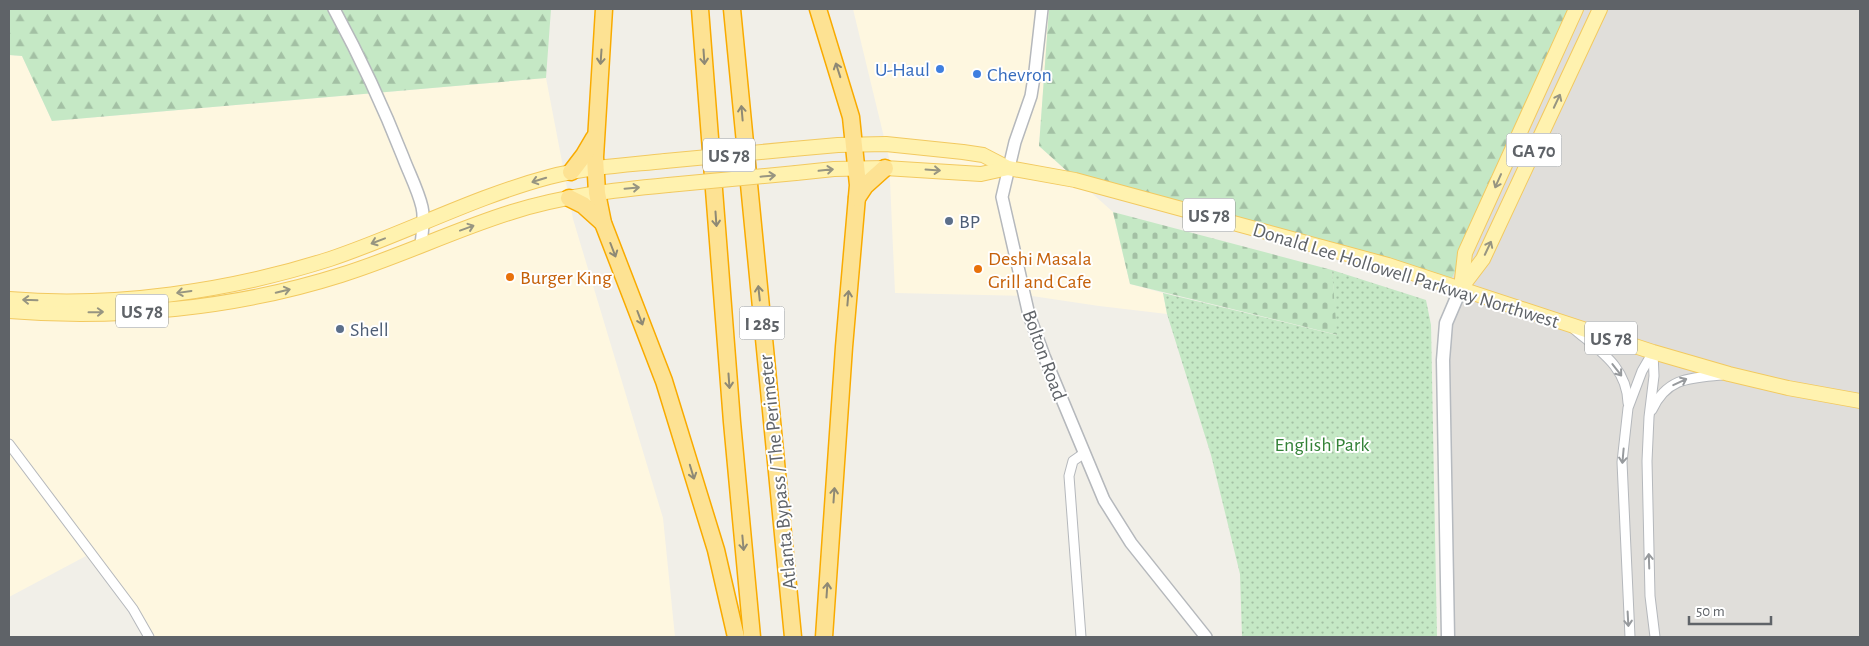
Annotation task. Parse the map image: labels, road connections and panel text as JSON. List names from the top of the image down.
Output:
{
  "streets": {
    "highway": ["I 285", "Atlanta Bypass / The Perimeter"],
    "main road": ["GA 70", "US 78", "Donald Lee Hollowell Parkway Northwest"],
    "street": ["Bolton Road"]
  },
  "crossings": [
    ["GA 70", "Donald Lee Hollowell Parkway Northwest"],
    ["Donald Lee Hollowell Parkway Northwest", "Bolton Road"]
  ],
  "parks": ["English Park"],
  "places": [
    "U-Haul",
    "Chevron",
    "BP",
    "Deshi Masala Grill and Cafe",
    "Burger King",
    "Shell"
  ],
  "scale_bar": "50 m"
}
